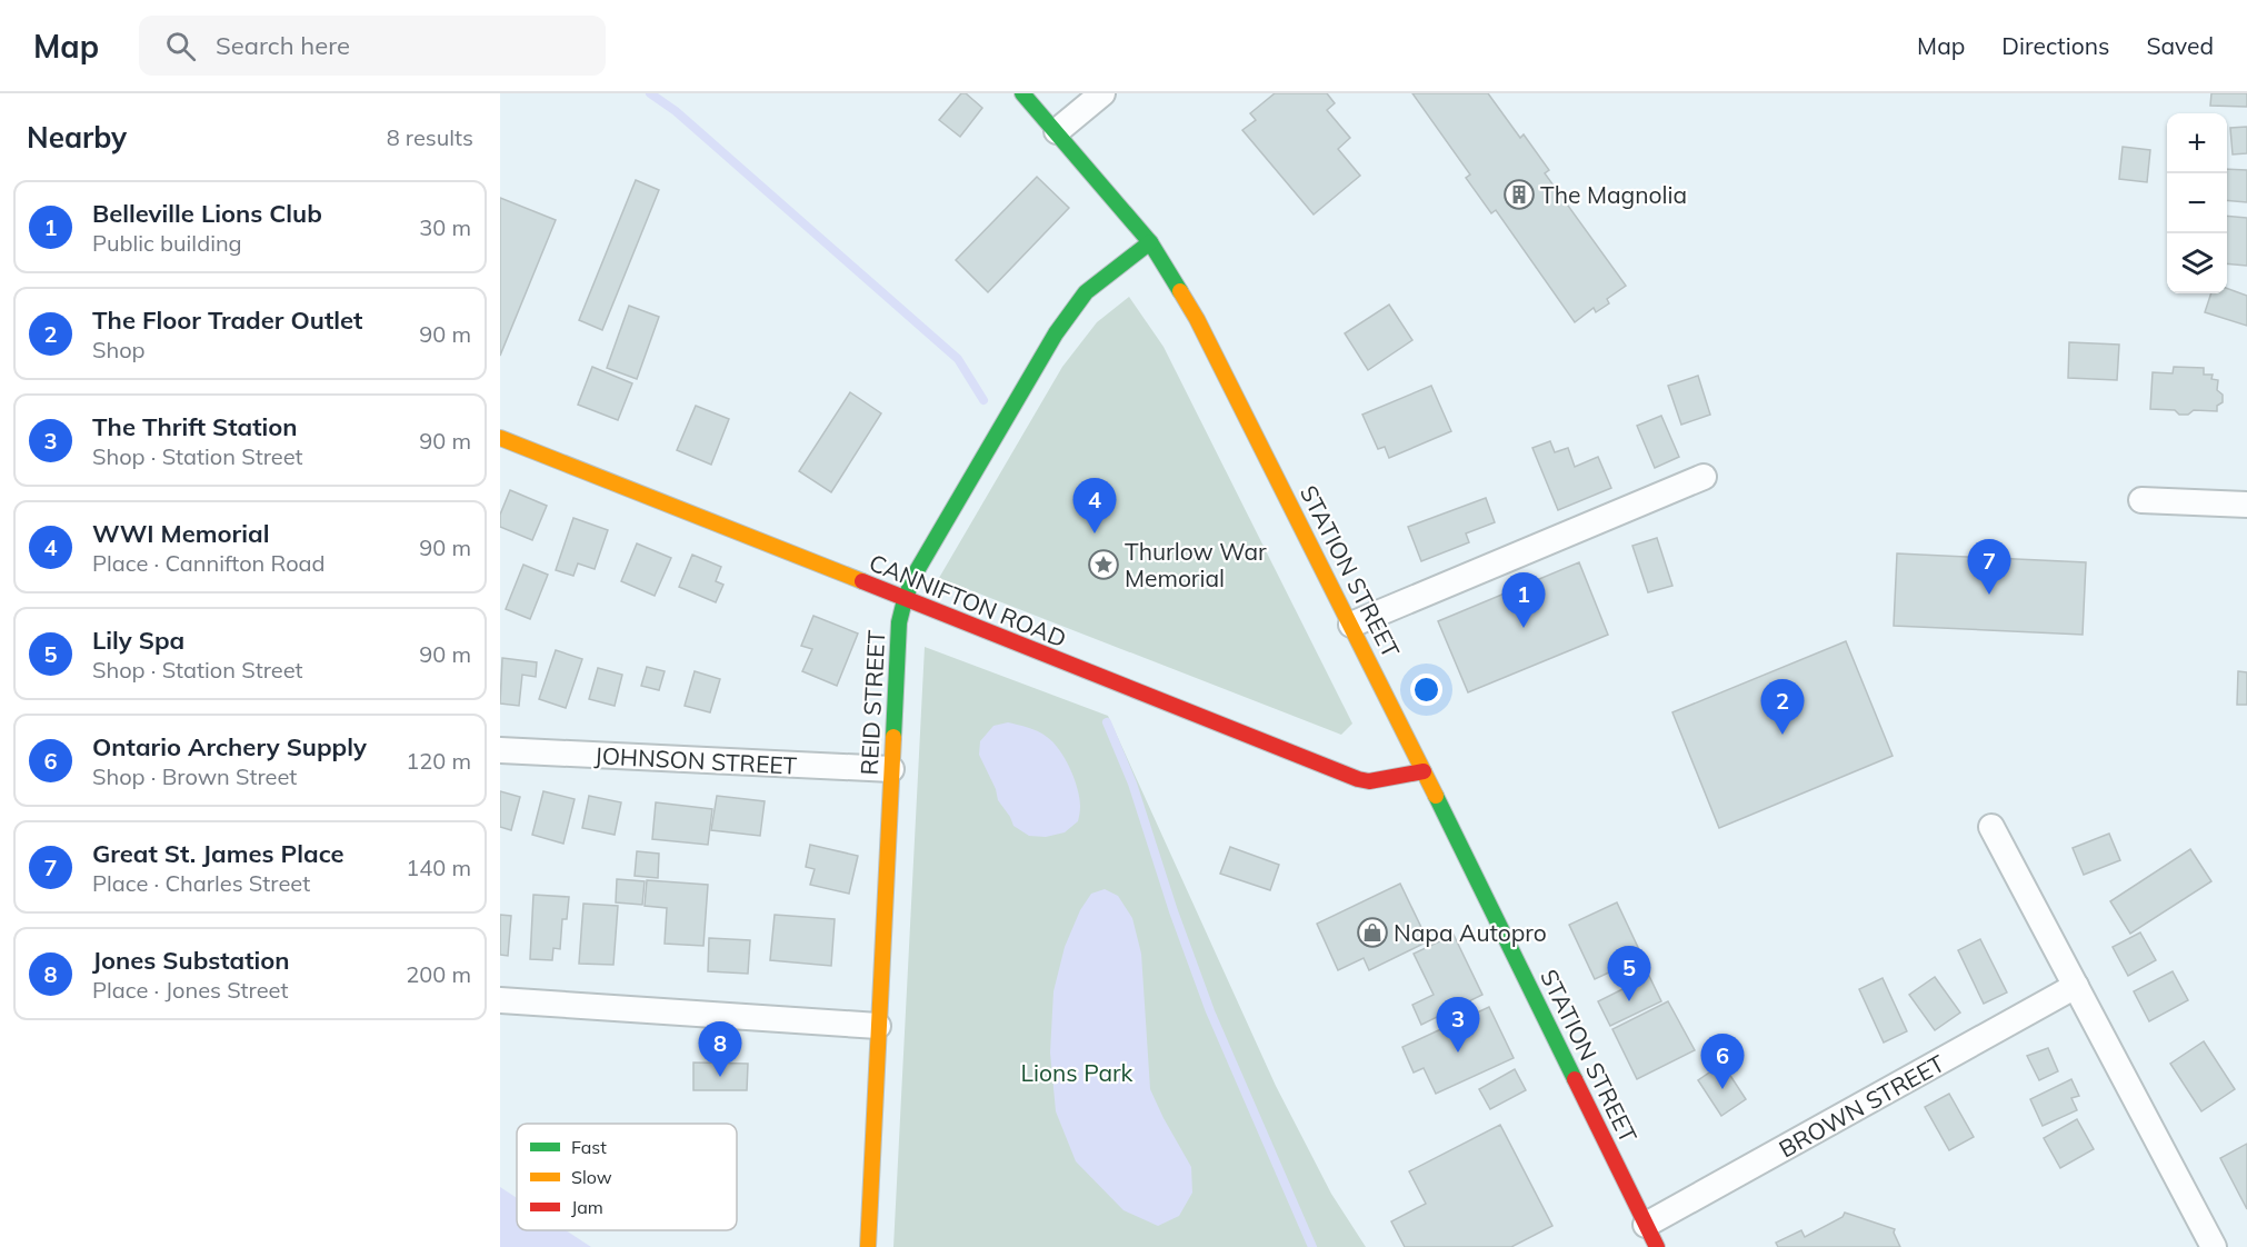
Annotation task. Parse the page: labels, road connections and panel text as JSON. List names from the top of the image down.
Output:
{
  "streets": {
    "street": [
      "STATION STREET",
      "CANNIFTON ROAD",
      "REID STREET",
      "JOHNSON STREET",
      "BROWN STREET"
    ]
  },
  "crossings": [
    ["STATION STREET", "CANNIFTON ROAD"],
    ["STATION STREET", "REID STREET"],
    ["STATION STREET", "BROWN STREET"],
    ["CANNIFTON ROAD", "REID STREET"],
    ["REID STREET", "JOHNSON STREET"]
  ],
  "parks": ["Lions Park"],
  "places": {
    "building": ["The Magnolia"],
    "place": ["Thurlow War Memorial"],
    "shop": ["Napa Autopro"]
  },
  "legend": ["Fast", "Slow", "Jam"],
  "page": {
    "header": "Map",
    "search": "Search here",
    "nav": ["Map", "Directions", "Saved"],
    "heading": ["Nearby", "8 results"],
    "map_buttons": ["+", "−"],
    "list": [
      {
        "mark": "1",
        "name": "Belleville Lions Club",
        "note": "Public building",
        "value": "30 m"
      },
      {
        "mark": "2",
        "name": "The Floor Trader Outlet",
        "note": "Shop",
        "value": "90 m"
      },
      {
        "mark": "3",
        "name": "The Thrift Station",
        "note": "Shop · Station Street",
        "value": "90 m"
      },
      {
        "mark": "4",
        "name": "WWI Memorial",
        "note": "Place · Cannifton Road",
        "value": "90 m"
      },
      {
        "mark": "5",
        "name": "Lily Spa",
        "note": "Shop · Station Street",
        "value": "90 m"
      },
      {
        "mark": "6",
        "name": "Ontario Archery Supply",
        "note": "Shop · Brown Street",
        "value": "120 m"
      },
      {
        "mark": "7",
        "name": "Great St. James Place",
        "note": "Place · Charles Street",
        "value": "140 m"
      },
      {
        "mark": "8",
        "name": "Jones Substation",
        "note": "Place · Jones Street",
        "value": "200 m"
      }
    ],
    "pins": [
      "4",
      "7",
      "1",
      "2",
      "5",
      "3",
      "8",
      "6"
    ]
  }
}
